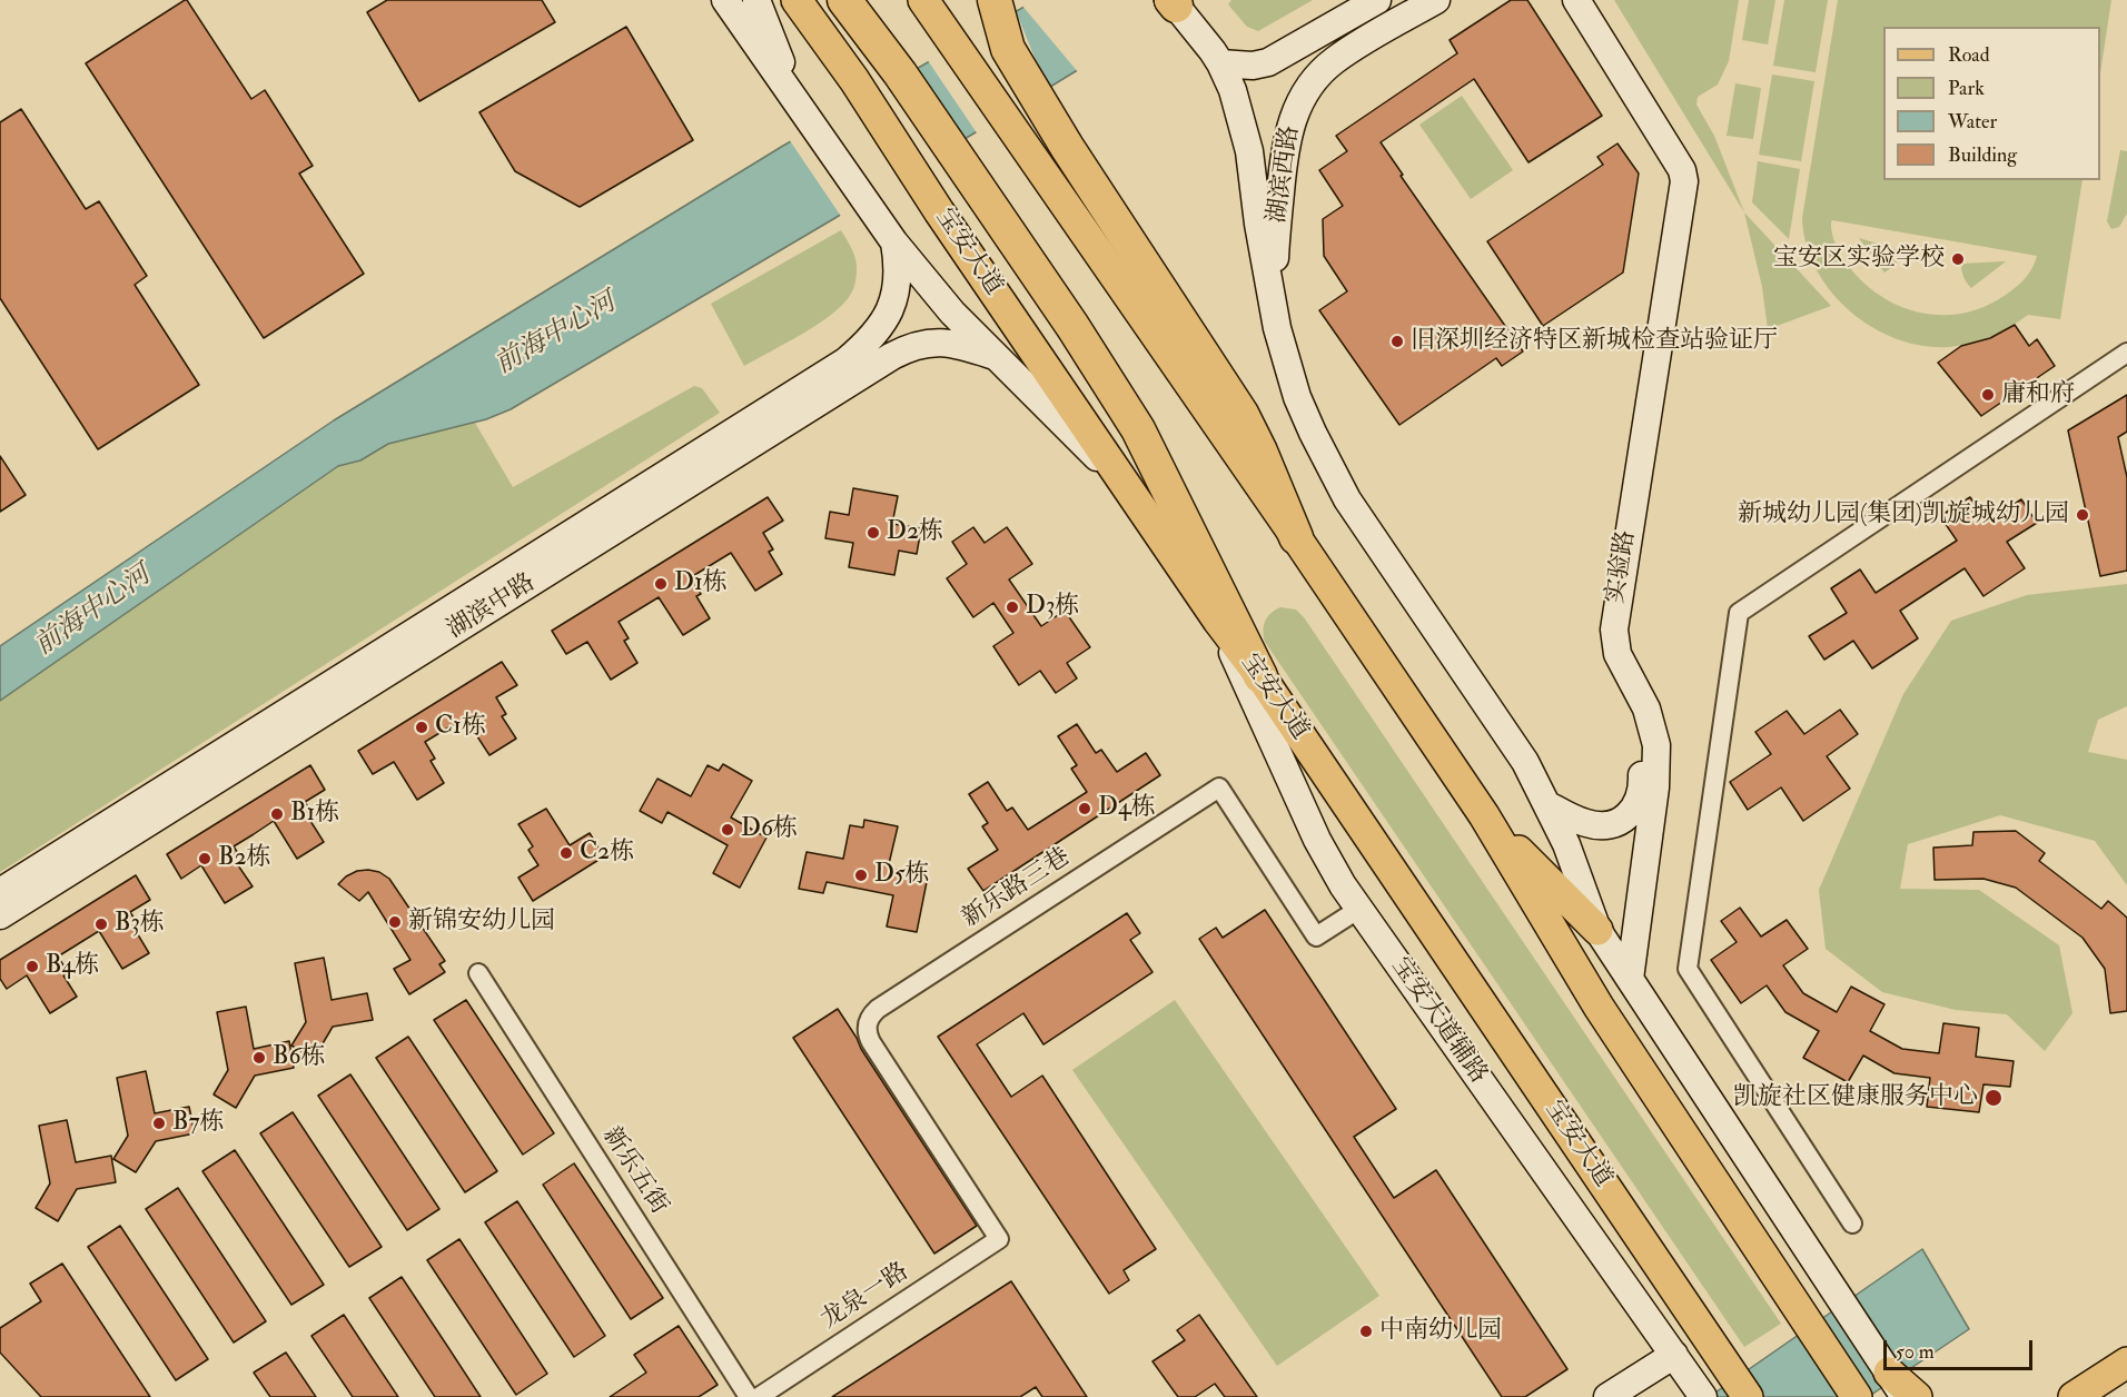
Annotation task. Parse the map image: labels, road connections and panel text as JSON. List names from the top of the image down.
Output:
{
  "streets": {
    "main road": [
      "湖滨西路",
      "宝安大道",
      "实验路",
      "湖滨中路",
      "宝安大道辅路"
    ],
    "street": ["新乐路三巷", "新乐五街", "龙泉一路"]
  },
  "crossings": [
    ["宝安大道", "宝安大道辅路"],
    ["新乐路三巷", "宝安大道辅路"],
    ["新乐路三巷", "龙泉一路"]
  ],
  "water": ["前海中心河"],
  "places": [
    "宝安区实验学校",
    "旧深圳经济特区新城检查站验证厅",
    "庸和府",
    "新城幼儿园(集团)凯旋城幼儿园",
    "D2栋",
    "D1栋",
    "D3栋",
    "C1栋",
    "D4栋",
    "B1栋",
    "D6栋",
    "C2栋",
    "B2栋",
    "D5栋",
    "新锦安幼儿园",
    "B3栋",
    "B4栋",
    "B6栋",
    "凯旋社区健康服务中心",
    "B7栋",
    "中南幼儿园"
  ],
  "legend": [
    "Road",
    "Park",
    "Water",
    "Building"
  ],
  "scale_bar": "50 m"
}
